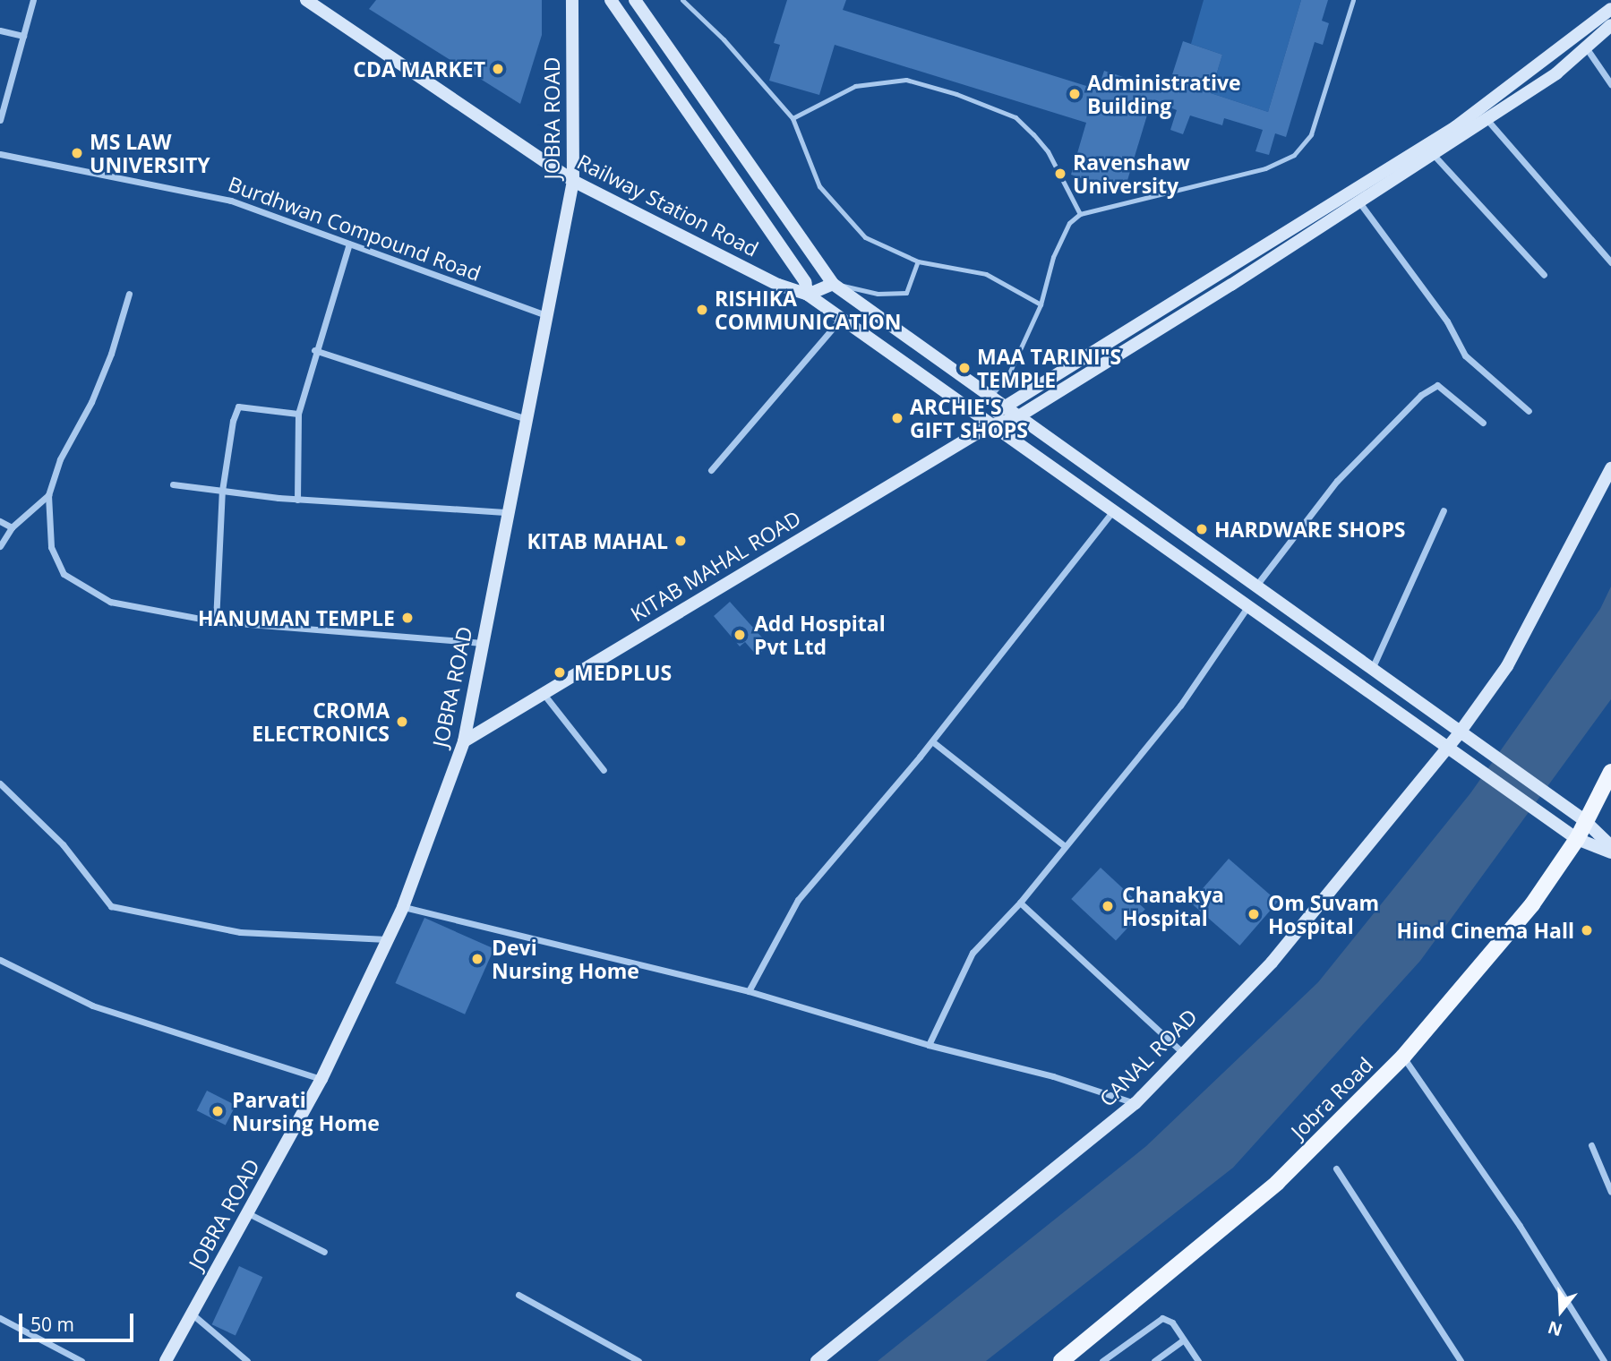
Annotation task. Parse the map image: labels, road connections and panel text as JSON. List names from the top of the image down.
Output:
{
  "streets": {
    "main road": ["Jobra Road"],
    "street": [
      "JOBRA ROAD",
      "Railway Station Road",
      "Burdhwan Compound Road",
      "KITAB MAHAL ROAD",
      "CANAL ROAD"
    ]
  },
  "crossings": [
    ["JOBRA ROAD", "Railway Station Road"],
    ["JOBRA ROAD", "Burdhwan Compound Road"],
    ["JOBRA ROAD", "KITAB MAHAL ROAD"]
  ],
  "places": [
    "CDA MARKET",
    "Administrative Building",
    "MS LAW UNIVERSITY",
    "Ravenshaw University",
    "RISHIKA COMMUNICATION",
    "MAA TARINI\"S TEMPLE",
    "ARCHIE'S GIFT SHOPS",
    "HARDWARE SHOPS",
    "KITAB MAHAL",
    "HANUMAN TEMPLE",
    "Add Hospital Pvt Ltd",
    "MEDPLUS",
    "CROMA ELECTRONICS",
    "Chanakya Hospital",
    "Om Suvam Hospital",
    "Hind Cinema Hall",
    "Devi Nursing Home",
    "Parvati Nursing Home"
  ],
  "scale_bar": "50 m",
  "north": "bottom"
}
